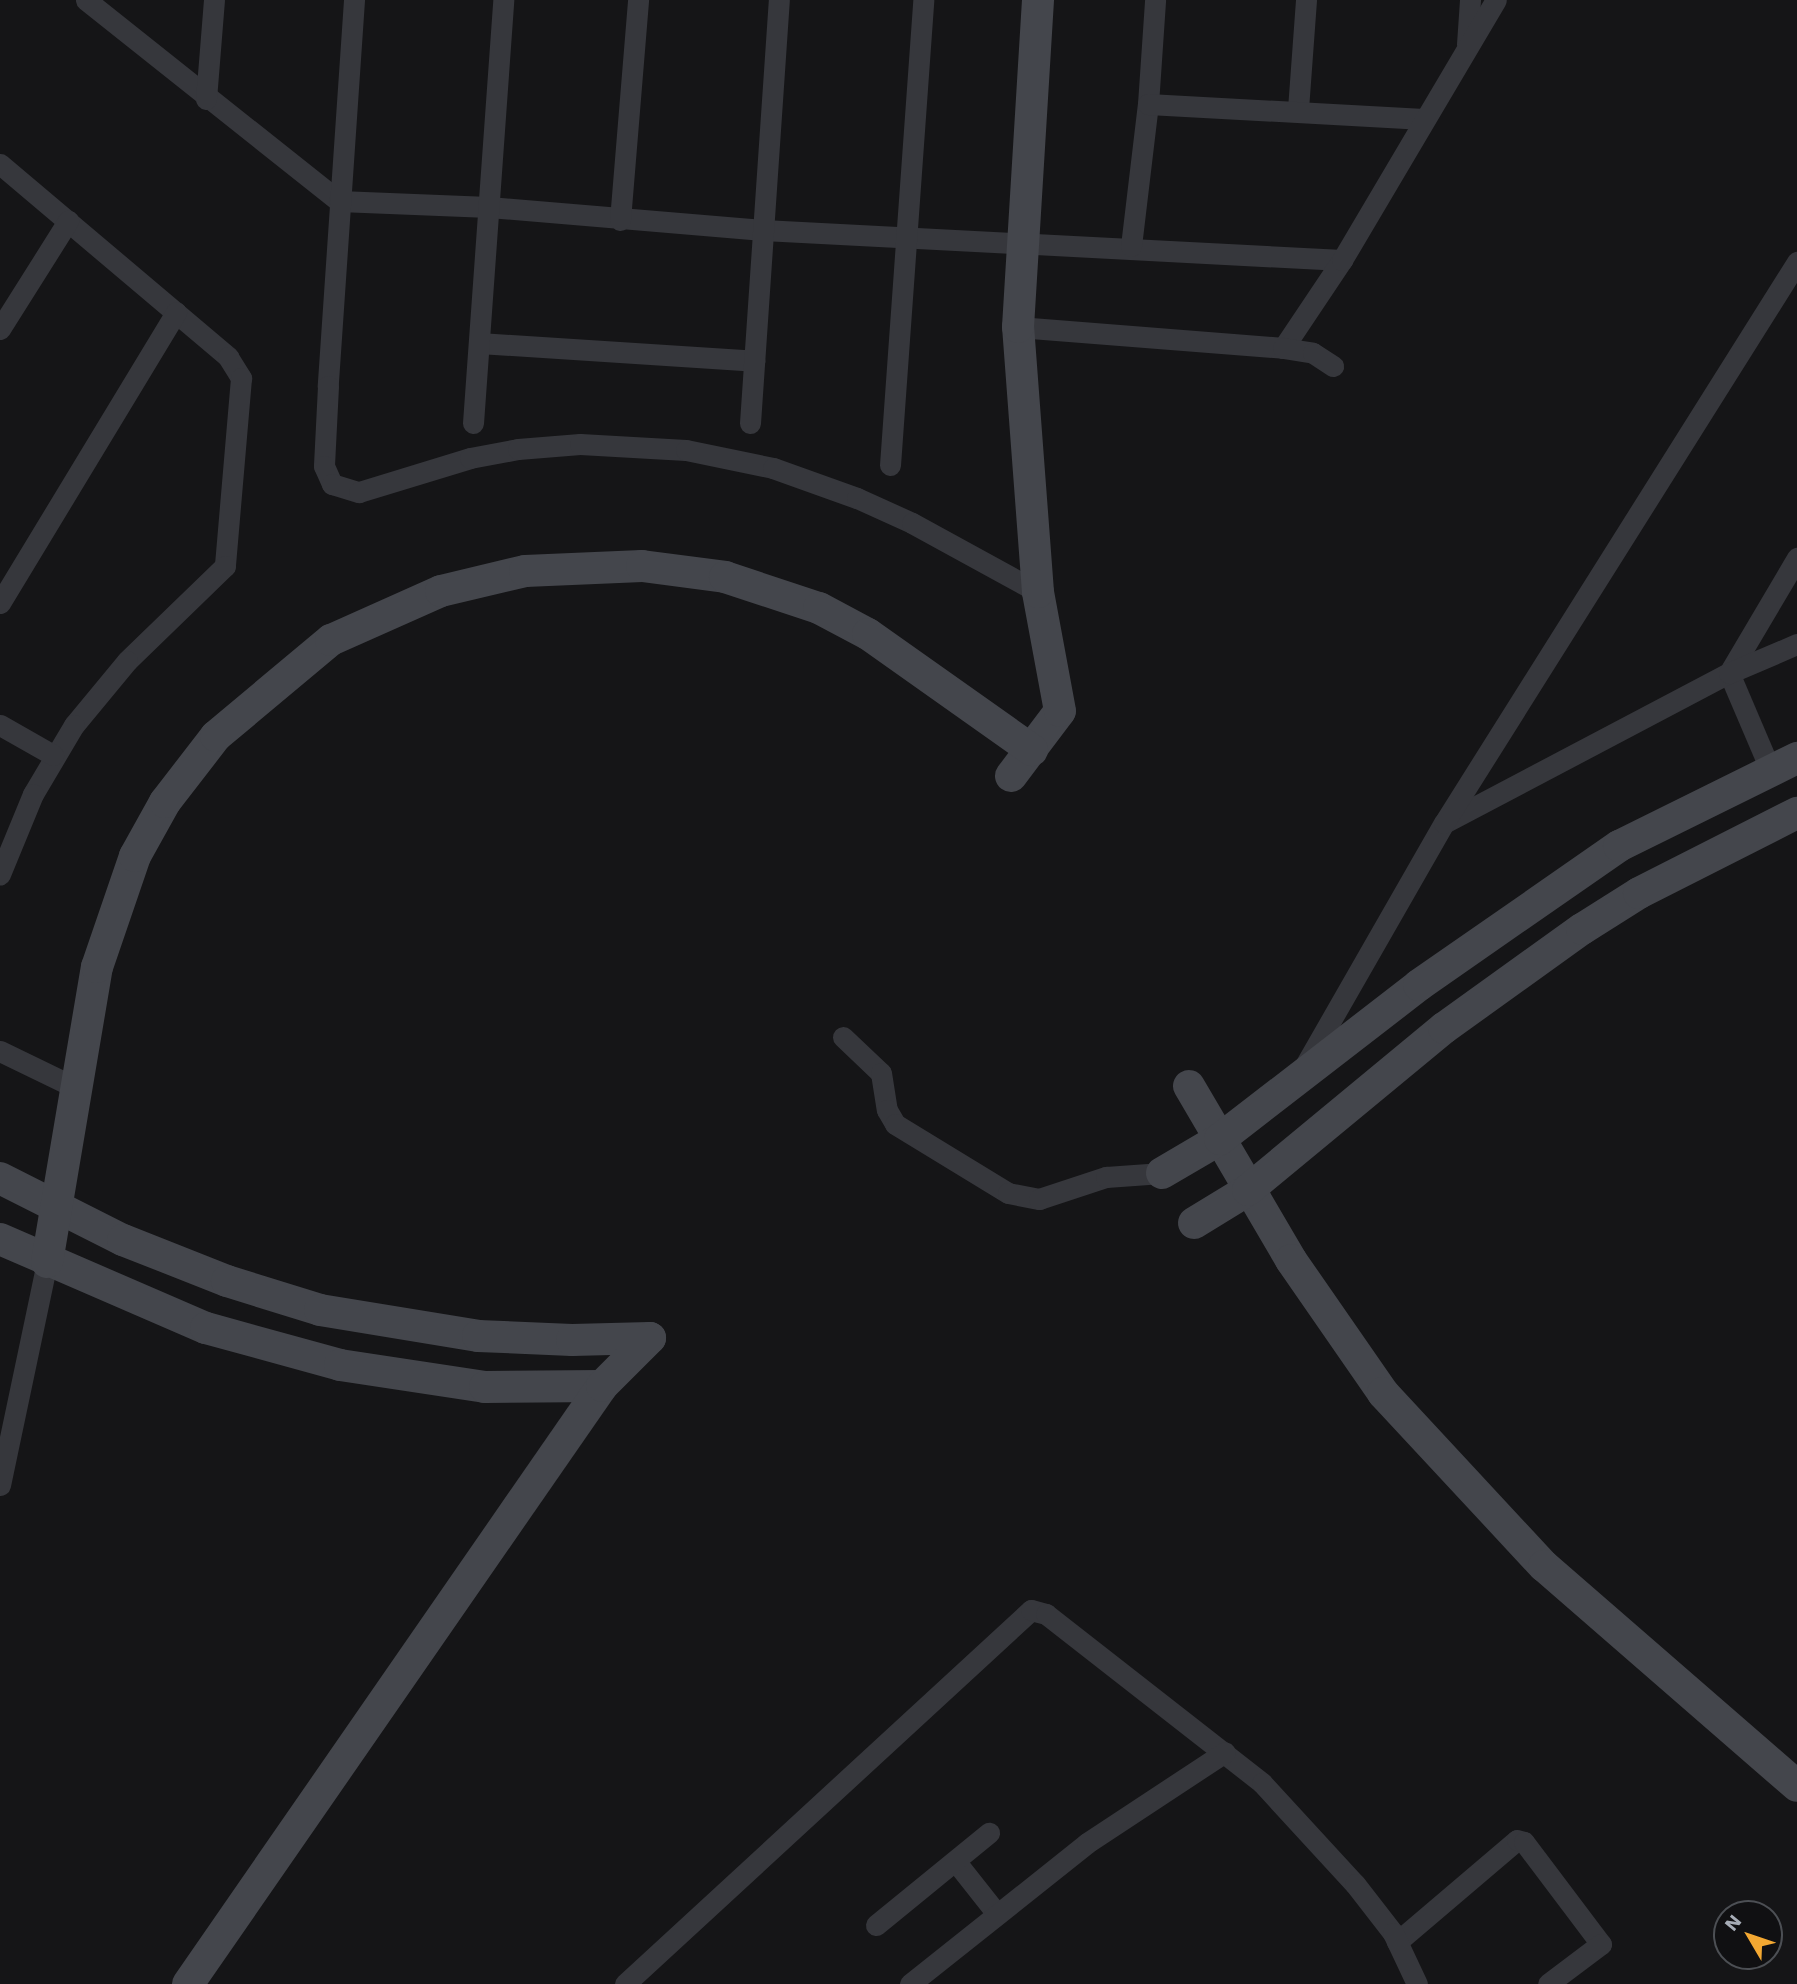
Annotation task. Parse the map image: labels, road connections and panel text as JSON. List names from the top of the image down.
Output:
{
  "north": "top left"
}
